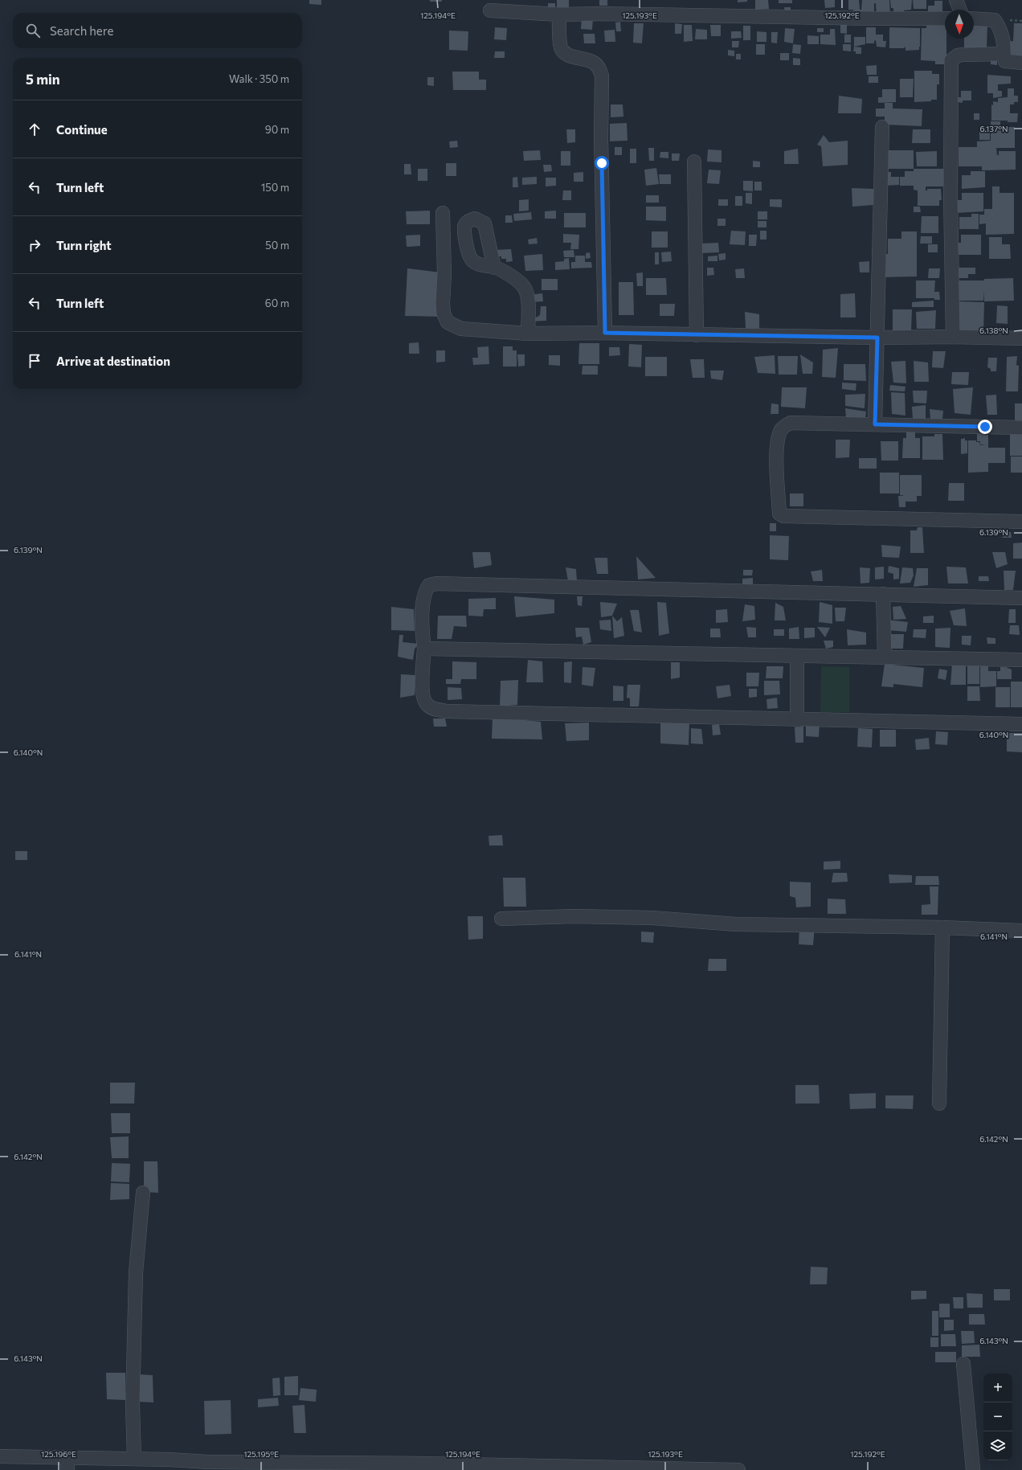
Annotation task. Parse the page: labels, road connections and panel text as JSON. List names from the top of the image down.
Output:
{
  "north": "bottom",
  "page": {
    "search": "Search here",
    "heading": ["5 min", "Walk · 350 m"],
    "list": [
      ["Continue", "90 m"],
      ["Turn left", "150 m"],
      ["Turn right", "50 m"],
      ["Turn left", "60 m"],
      "Arrive at destination"
    ],
    "map_buttons": ["+", "−"]
  },
  "coordinates": [
    "125.194°E",
    "125.193°E",
    "125.192°E",
    "6.137°N",
    "6.138°N",
    "6.139°N",
    "6.140°N",
    "6.141°N",
    "6.142°N",
    "6.143°N",
    "125.196°E",
    "125.195°E"
  ]
}
